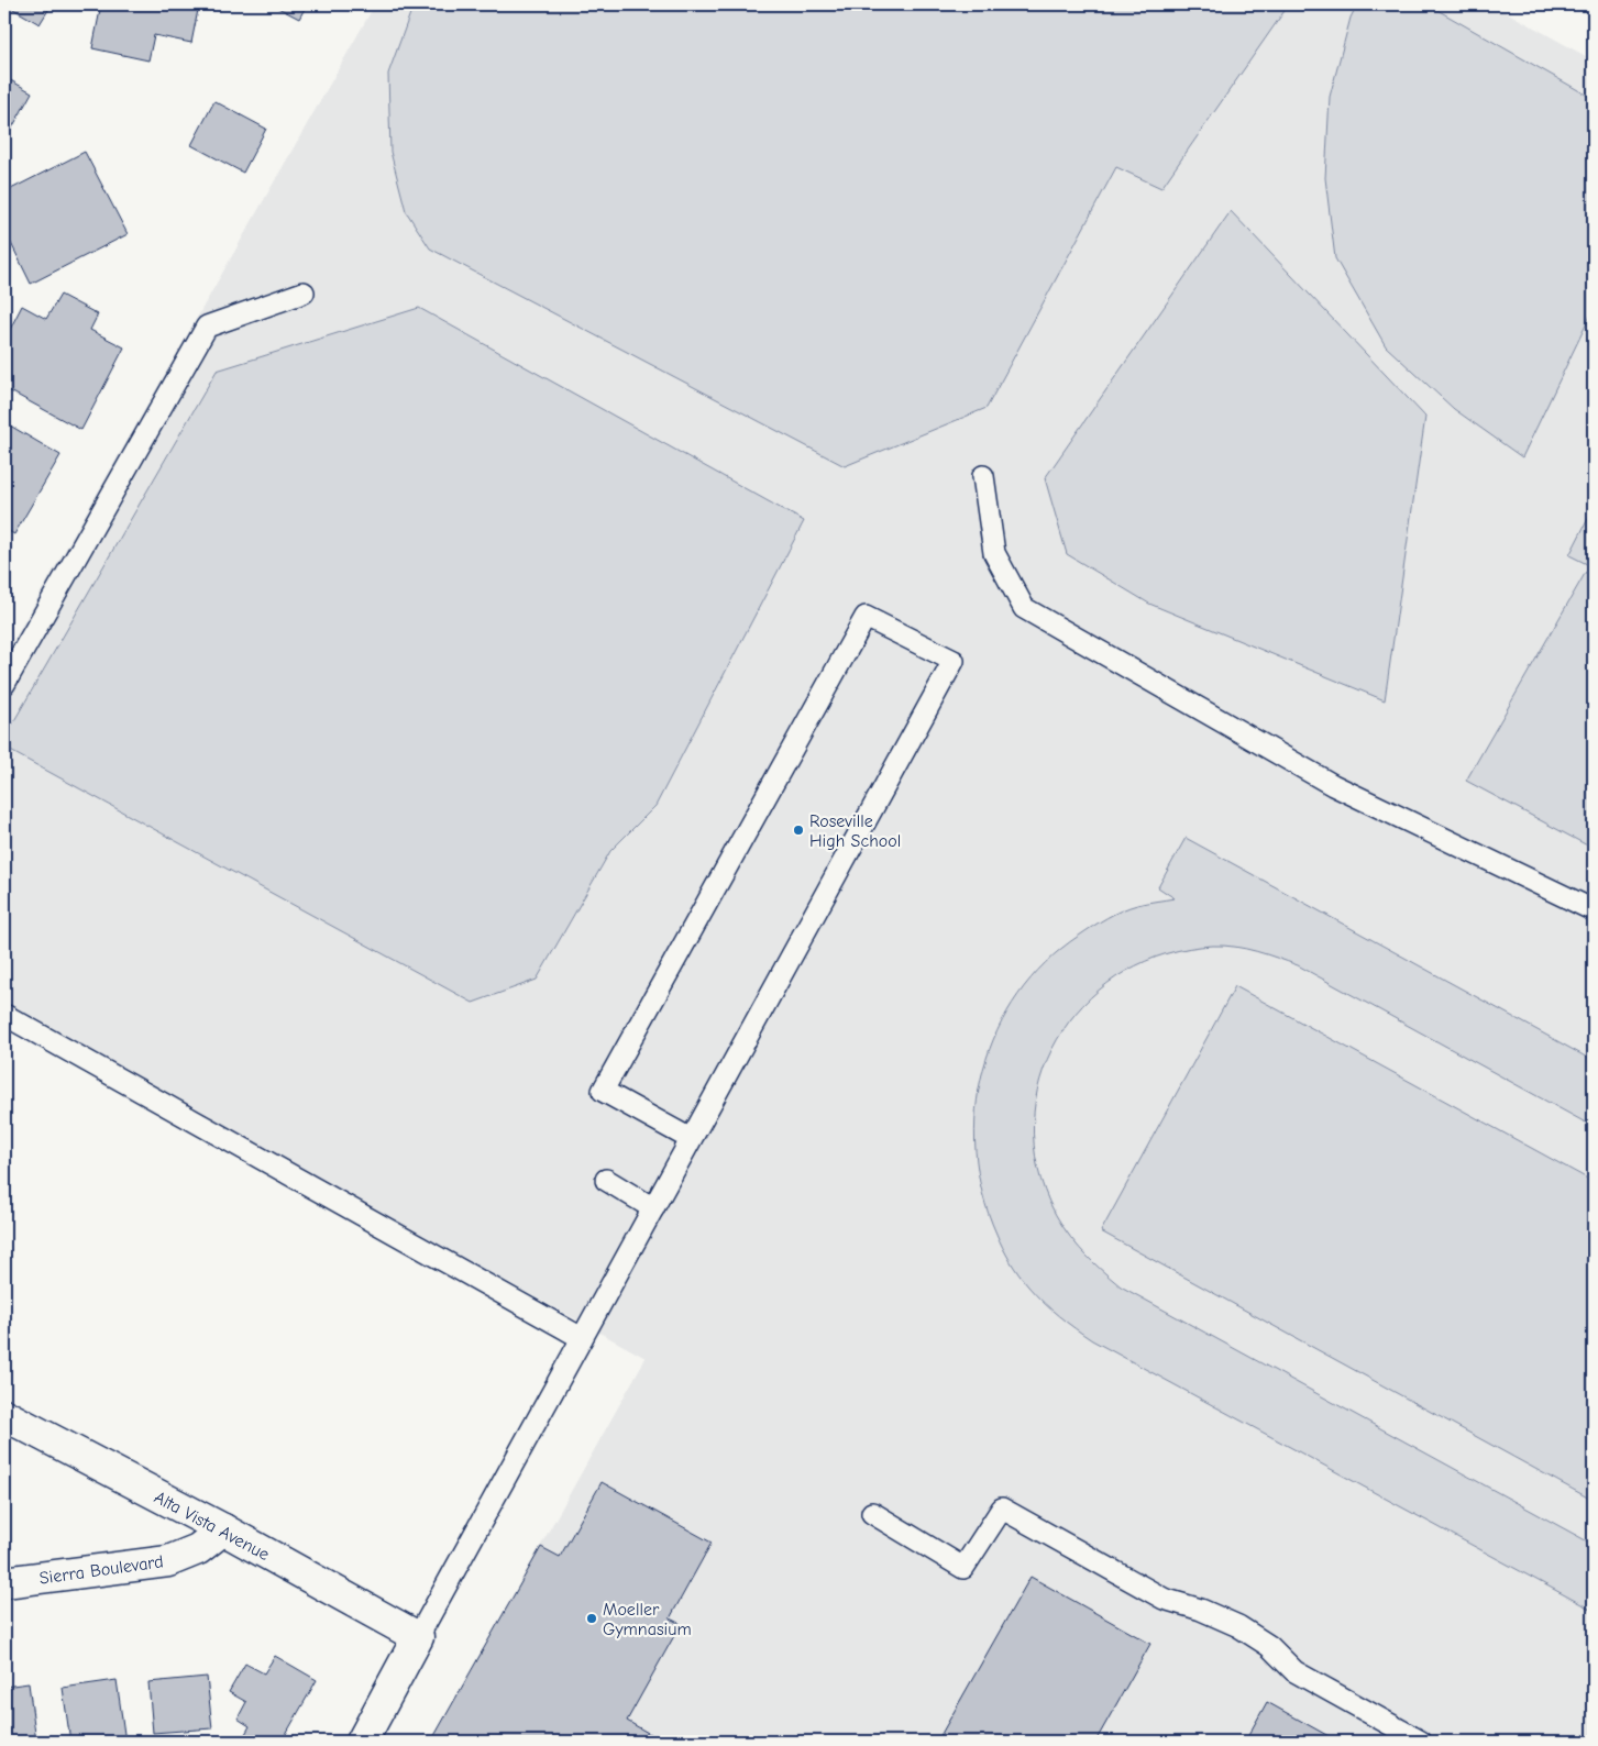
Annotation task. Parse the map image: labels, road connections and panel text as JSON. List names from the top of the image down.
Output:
{
  "streets": {
    "street": ["Alta Vista Avenue", "Sierra Boulevard"]
  },
  "crossings": [
    ["Alta Vista Avenue", "Sierra Boulevard"]
  ],
  "places": ["Roseville High School", "Moeller Gymnasium"]
}
